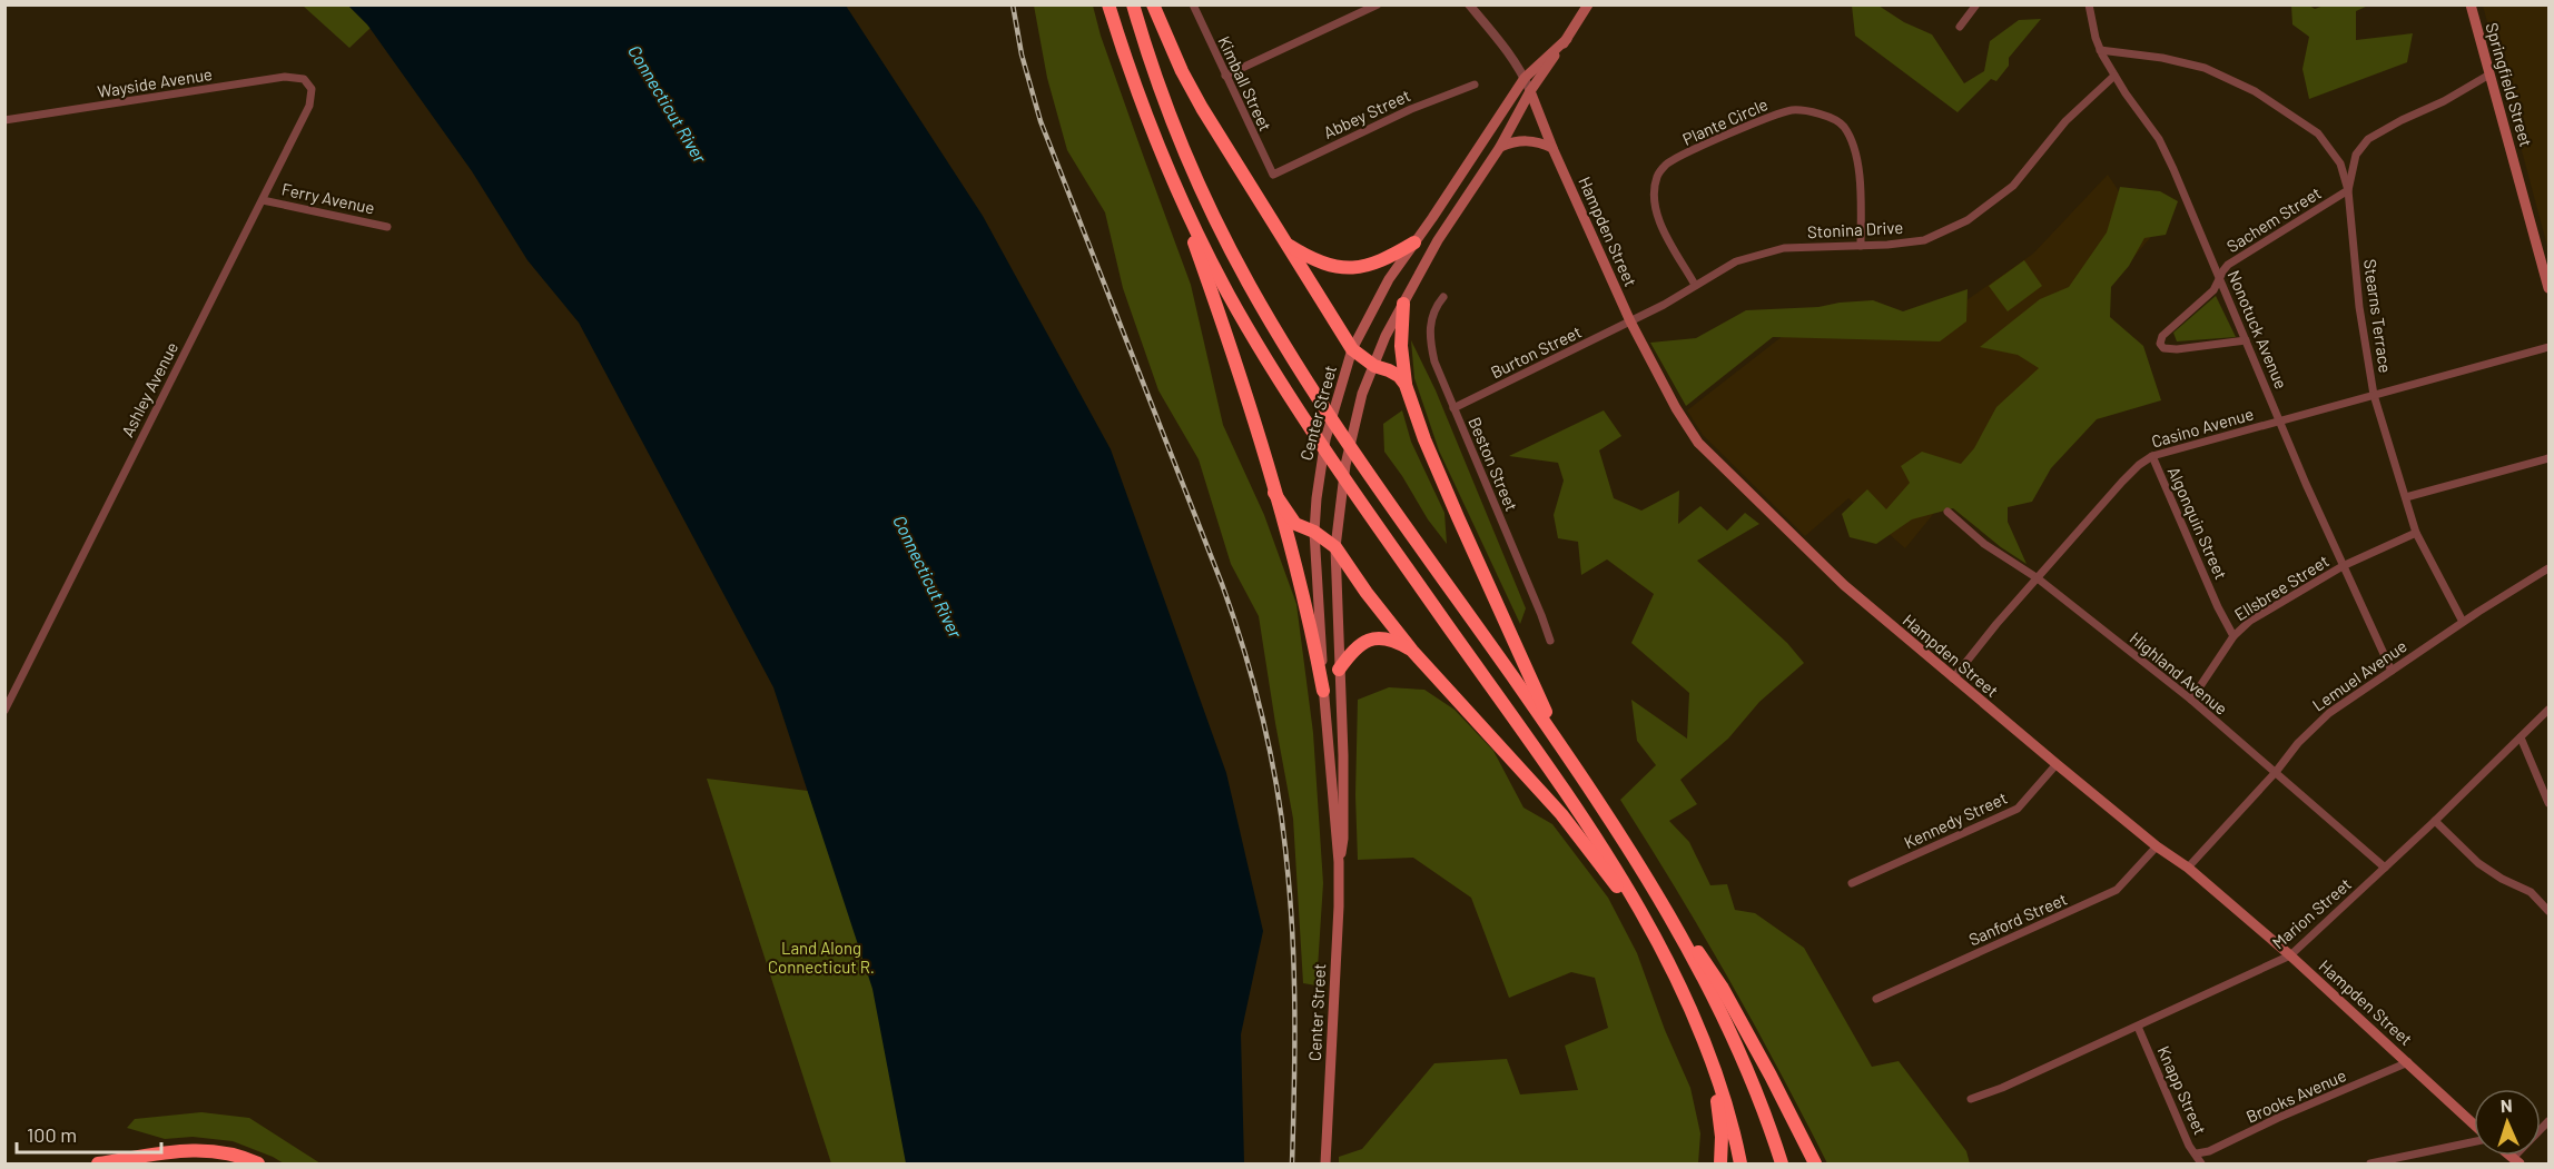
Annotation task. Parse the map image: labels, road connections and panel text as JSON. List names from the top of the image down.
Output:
{
  "streets": {
    "main road": ["Springfield Street", "Hampden Street", "Center Street"],
    "street": [
      "Wayside Avenue",
      "Kimball Street",
      "Abbey Street",
      "Plante Circle",
      "Ferry Avenue",
      "Sachem Street",
      "Stonina Drive",
      "Stearns Terrace",
      "Nonotuck Avenue",
      "Burton Street",
      "Ashley Avenue",
      "Casino Avenue",
      "Beston Street",
      "Algonquin Street",
      "Ellsbree Street",
      "Highland Avenue",
      "Lemuel Avenue",
      "Kennedy Street",
      "Marion Street",
      "Sanford Street",
      "Knapp Street",
      "Brooks Avenue"
    ]
  },
  "crossings": [
    ["Wayside Avenue", "Ashley Avenue"],
    ["Kimball Street", "Abbey Street"],
    ["Springfield Street", "Stearns Terrace"],
    ["Plante Circle", "Stonina Drive"],
    ["Ferry Avenue", "Ashley Avenue"],
    ["Sachem Street", "Stearns Terrace"],
    ["Sachem Street", "Nonotuck Avenue"],
    ["Stonina Drive", "Hampden Street"],
    ["Stonina Drive", "Nonotuck Avenue"],
    ["Stonina Drive", "Burton Street"],
    ["Hampden Street", "Burton Street"],
    ["Hampden Street", "Center Street"],
    ["Hampden Street", "Casino Avenue"],
    ["Hampden Street", "Lemuel Avenue"],
    ["Hampden Street", "Kennedy Street"],
    ["Hampden Street", "Marion Street"],
    ["Hampden Street", "Sanford Street"],
    ["Hampden Street", "Brooks Avenue"],
    ["Stearns Terrace", "Casino Avenue"],
    ["Stearns Terrace", "Ellsbree Street"],
    ["Stearns Terrace", "Lemuel Avenue"],
    ["Nonotuck Avenue", "Casino Avenue"],
    ["Nonotuck Avenue", "Ellsbree Street"],
    ["Nonotuck Avenue", "Lemuel Avenue"],
    ["Burton Street", "Beston Street"],
    ["Casino Avenue", "Algonquin Street"],
    ["Casino Avenue", "Highland Avenue"],
    ["Algonquin Street", "Ellsbree Street"],
    ["Ellsbree Street", "Highland Avenue"],
    ["Highland Avenue", "Lemuel Avenue"],
    ["Highland Avenue", "Marion Street"],
    ["Marion Street", "Knapp Street"],
    ["Knapp Street", "Brooks Avenue"]
  ],
  "water": ["Connecticut River"],
  "parks": ["Land Along Connecticut R."],
  "scale_bar": "100 m",
  "north": "top"
}
